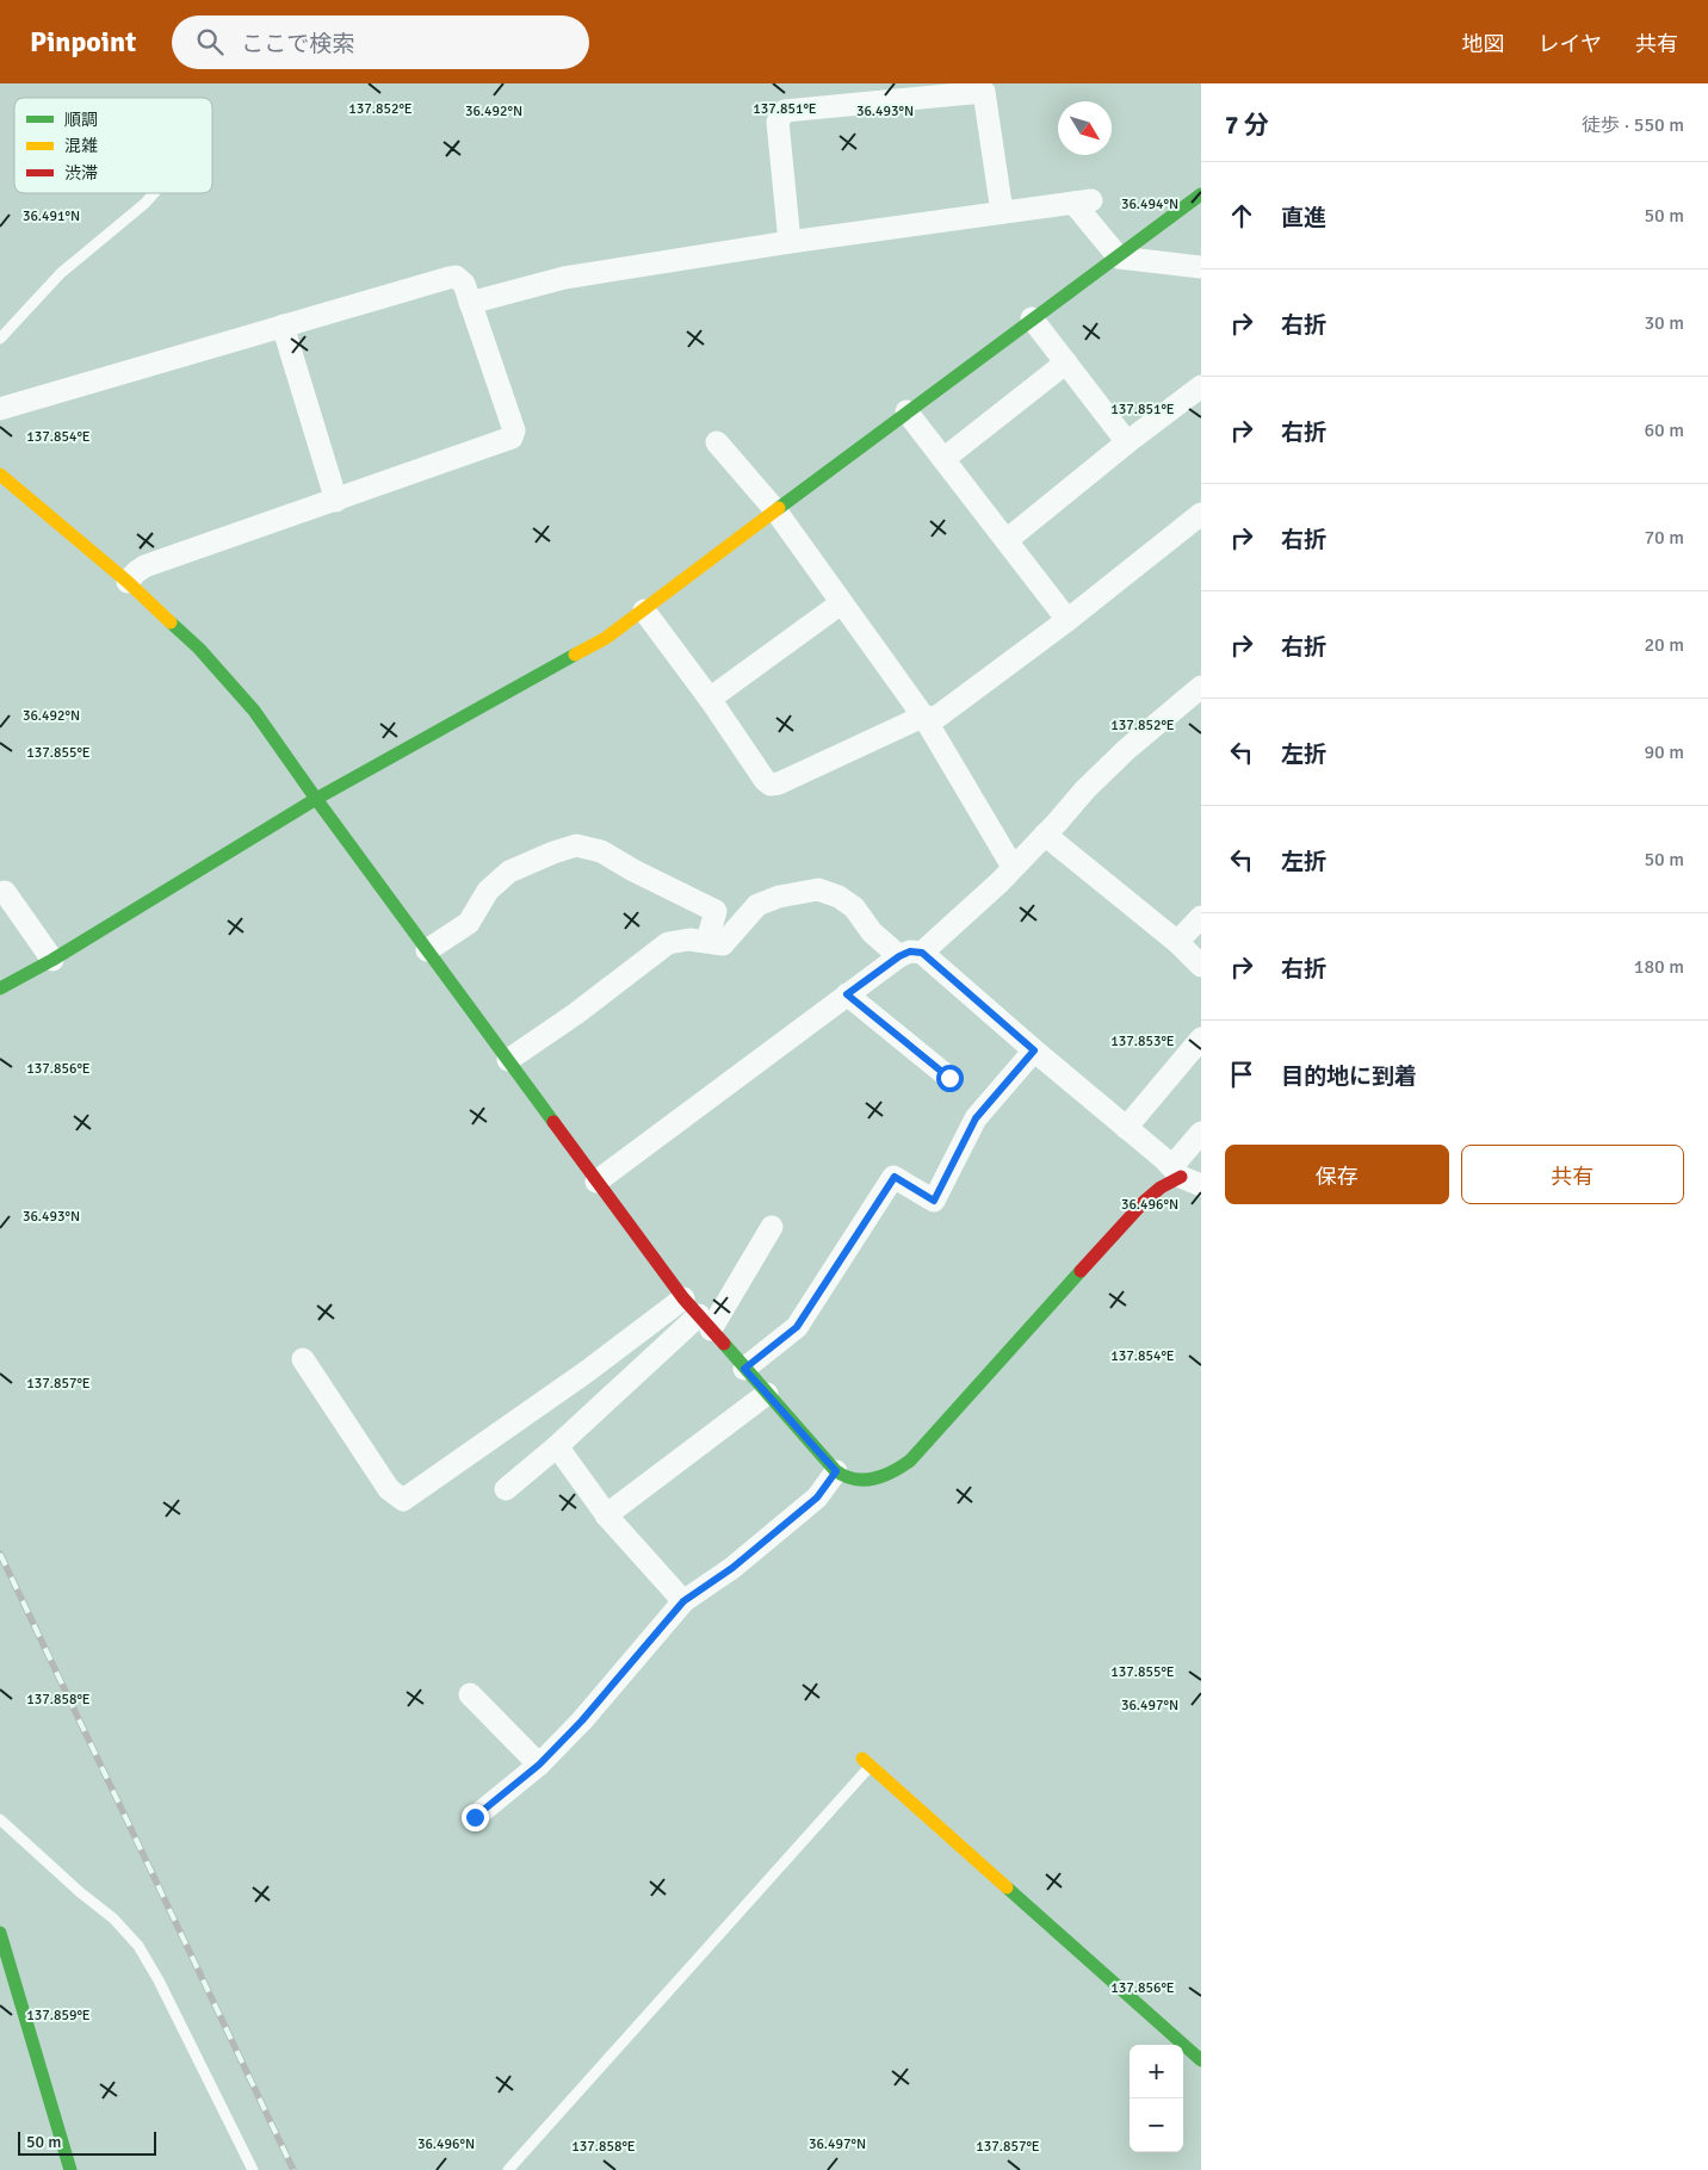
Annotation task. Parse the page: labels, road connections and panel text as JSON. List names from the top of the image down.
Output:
{
  "legend": ["順調", "混雑", "渋滞"],
  "scale_bar": "50 m",
  "north": "bottom right",
  "page": {
    "header": "Pinpoint",
    "search": "ここで検索",
    "nav": ["地図", "レイヤ", "共有"],
    "heading": ["7 分", "徒歩 · 550 m"],
    "list": [
      ["直進", "50 m"],
      ["右折", "30 m"],
      ["右折", "60 m"],
      ["右折", "70 m"],
      ["右折", "20 m"],
      ["左折", "90 m"],
      ["左折", "50 m"],
      ["右折", "180 m"],
      "目的地に到着"
    ],
    "buttons": ["保存", "共有"],
    "map_buttons": ["+", "−"],
    "scale": "50 m"
  },
  "coordinates": [
    "137.852°E",
    "137.851°E",
    "36.492°N",
    "36.493°N",
    "36.494°N",
    "36.491°N",
    "137.854°E",
    "137.855°E",
    "137.853°E",
    "137.856°E",
    "36.496°N",
    "137.857°E",
    "137.858°E",
    "36.497°N",
    "137.859°E"
  ]
}
